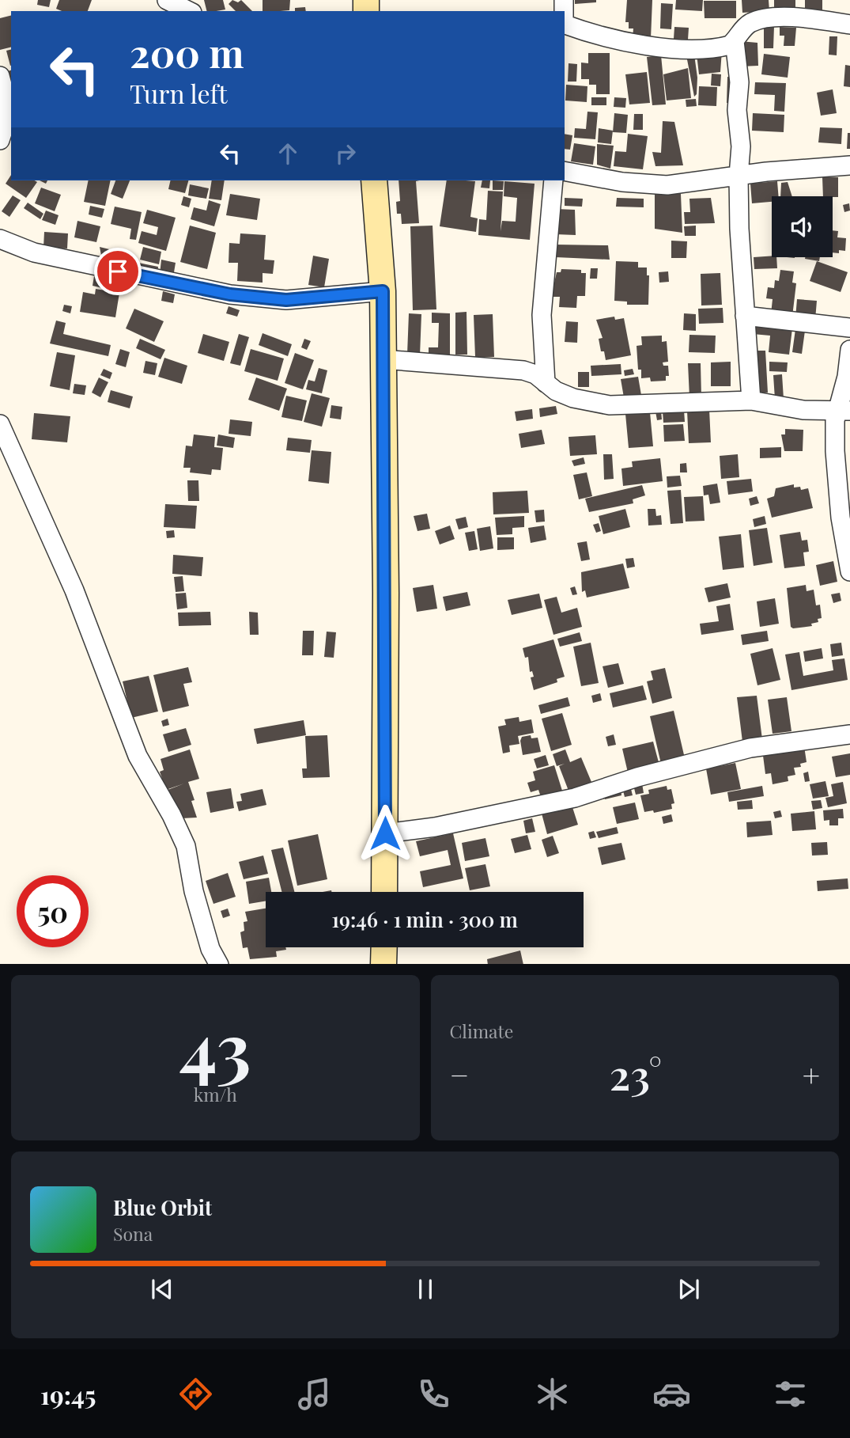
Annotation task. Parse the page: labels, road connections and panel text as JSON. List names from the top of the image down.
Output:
{
  "page": {
    "turn": ["200 m", "Turn left"],
    "limit": "50",
    "trip": "19:46 · 1 min · 300 m",
    "tile": [
      ["43", "km/h"],
      "Climate"
    ],
    "heat": ["−", "23°", "+"],
    "song": ["Blue Orbit", "Sona"],
    "tabs": "19:45"
  }
}
